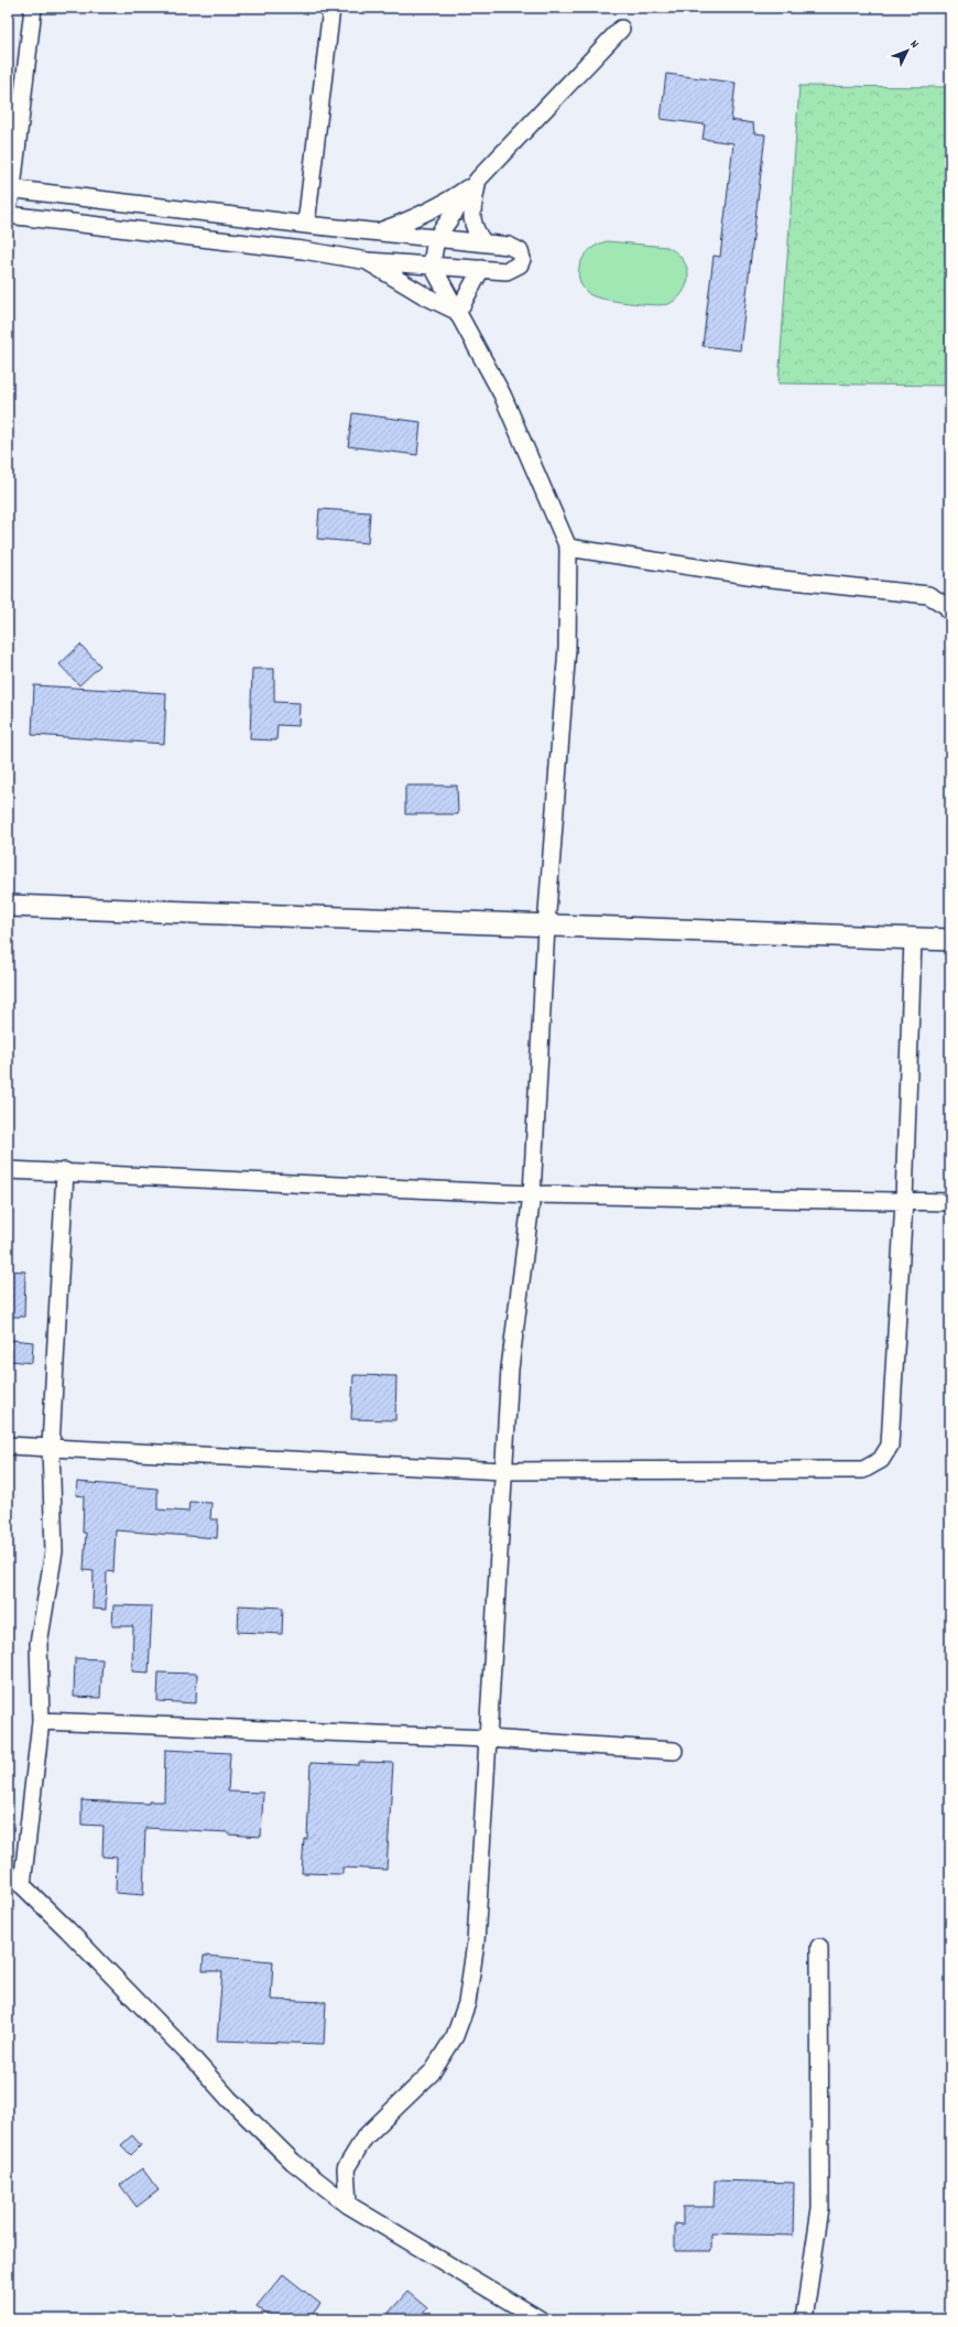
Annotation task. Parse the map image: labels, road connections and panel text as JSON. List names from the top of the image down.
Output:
{
  "north": "top right"
}
